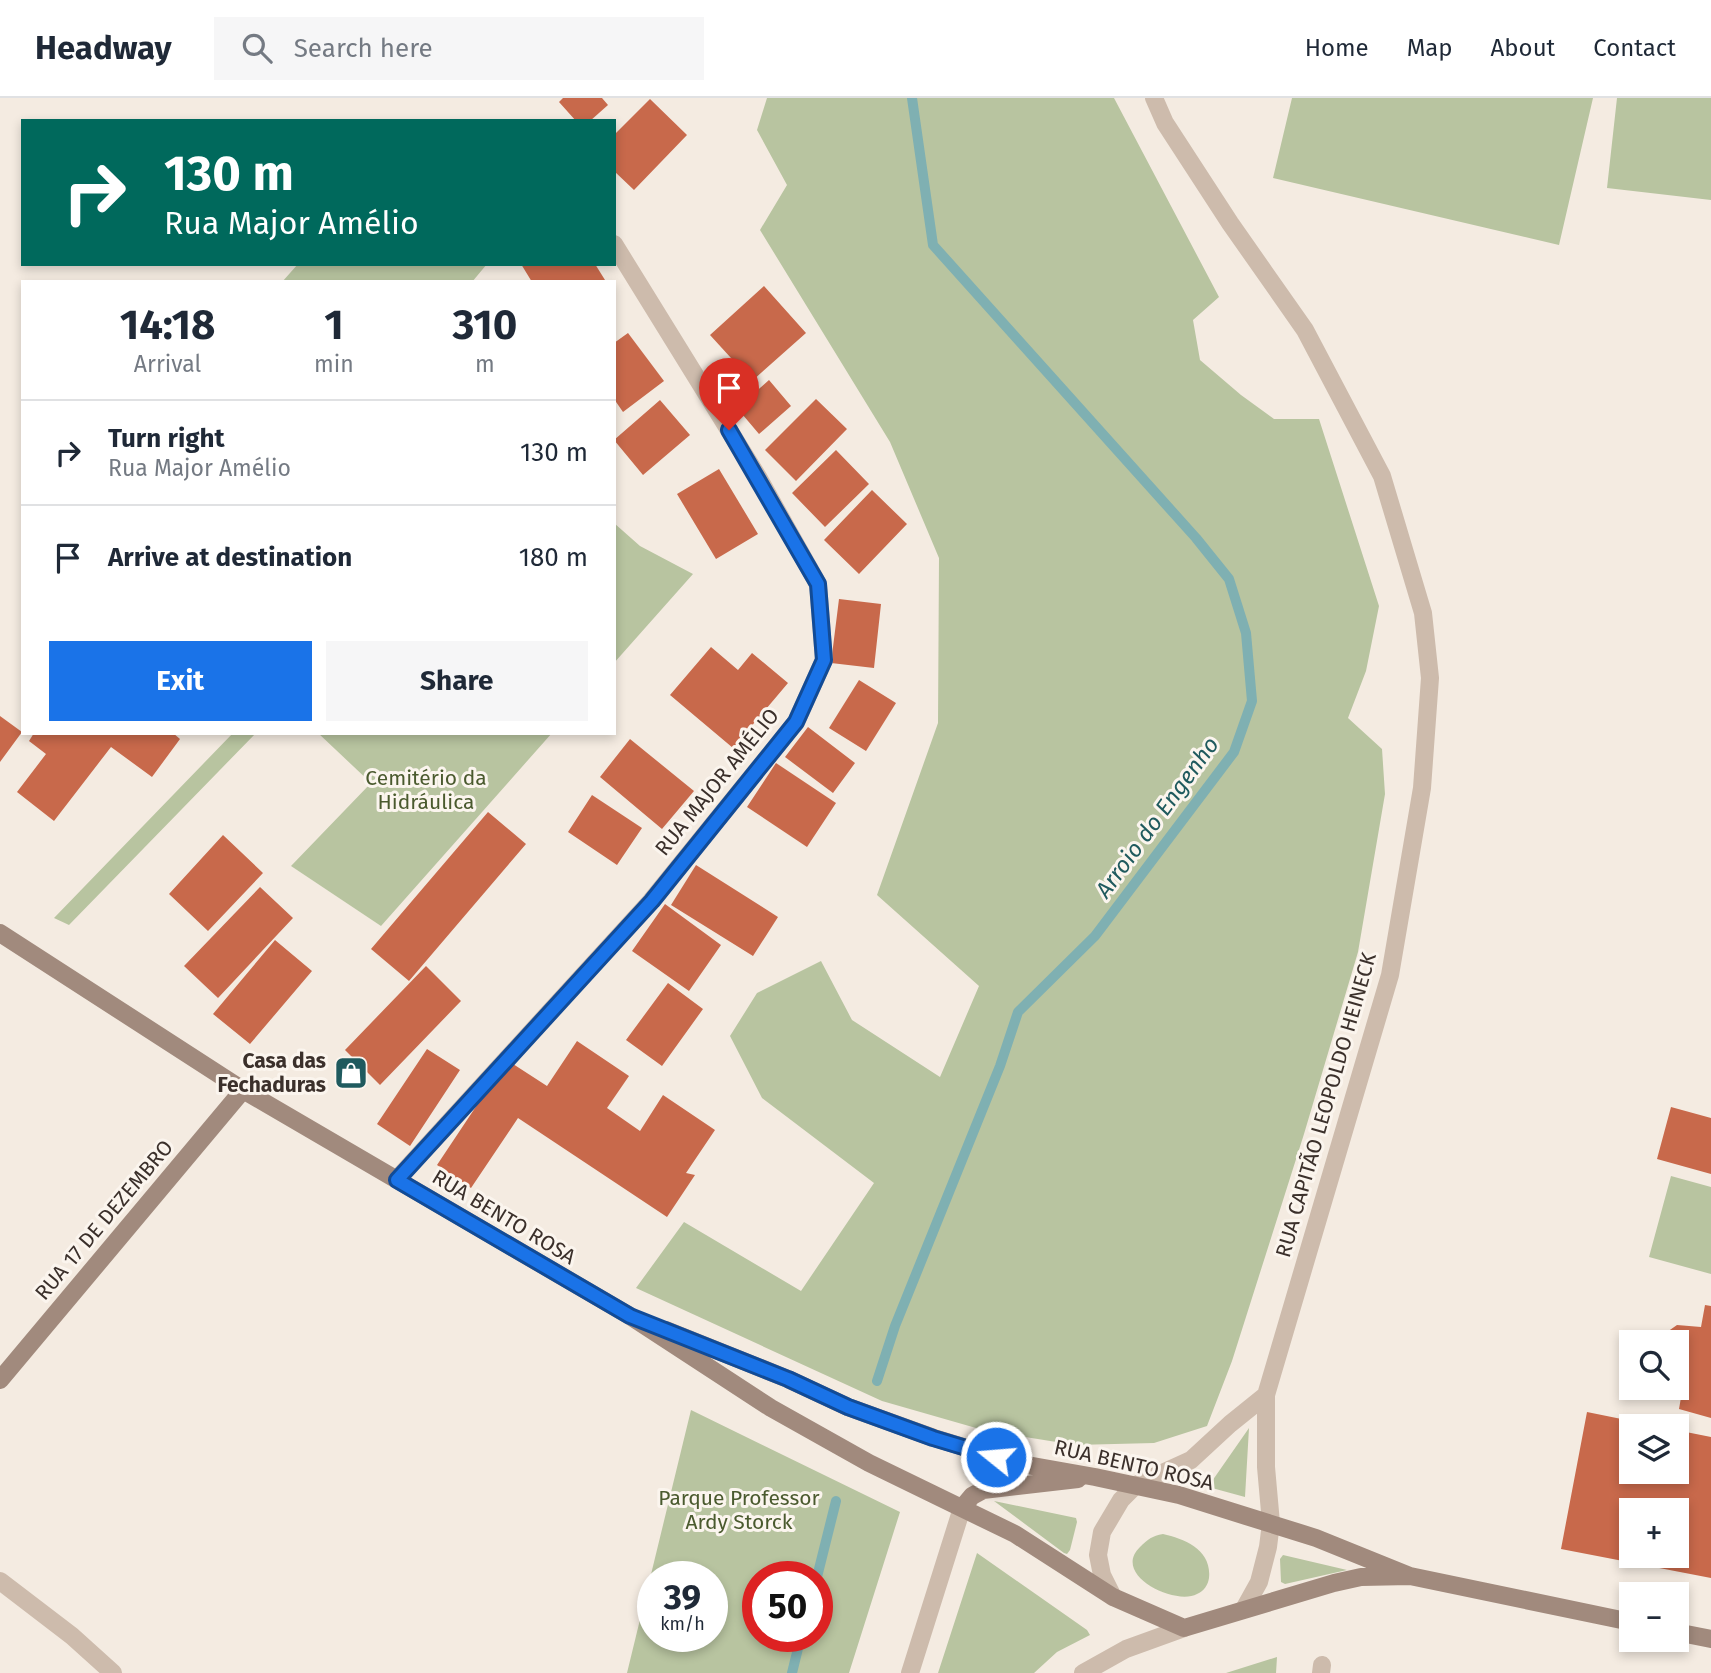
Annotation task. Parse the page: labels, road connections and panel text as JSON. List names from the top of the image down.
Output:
{
  "streets": {
    "main road": ["RUA BENTO ROSA", "RUA 17 DE DEZEMBRO"],
    "street": ["RUA MAJOR AMÉLIO", "RUA CAPITÃO LEOPOLDO HEINECK"]
  },
  "crossings": [
    ["RUA MAJOR AMÉLIO", "RUA BENTO ROSA"],
    ["RUA CAPITÃO LEOPOLDO HEINECK", "RUA BENTO ROSA"],
    ["RUA BENTO ROSA", "RUA 17 DE DEZEMBRO"]
  ],
  "water": ["Arroio do Engenho"],
  "parks": ["Cemitério da Hidráulica", "Parque Professor Ardy Storck"],
  "places": {
    "shop": ["Casa das Fechaduras"]
  },
  "page": {
    "header": "Headway",
    "search": "Search here",
    "nav": [
      "Home",
      "Map",
      "About",
      "Contact"
    ],
    "turn": ["130 m", "Rua Major Amélio"],
    "eta": [
      "14:18",
      "Arrival",
      "1",
      "min",
      "310",
      "m"
    ],
    "list": [
      {
        "name": "Turn right",
        "note": "Rua Major Amélio",
        "value": "130 m"
      },
      {
        "name": "Arrive at destination",
        "value": "180 m"
      }
    ],
    "buttons": ["Exit", "Share"],
    "map_buttons": ["+", "−"],
    "speed": "39 km/h",
    "limit": "50"
  }
}
